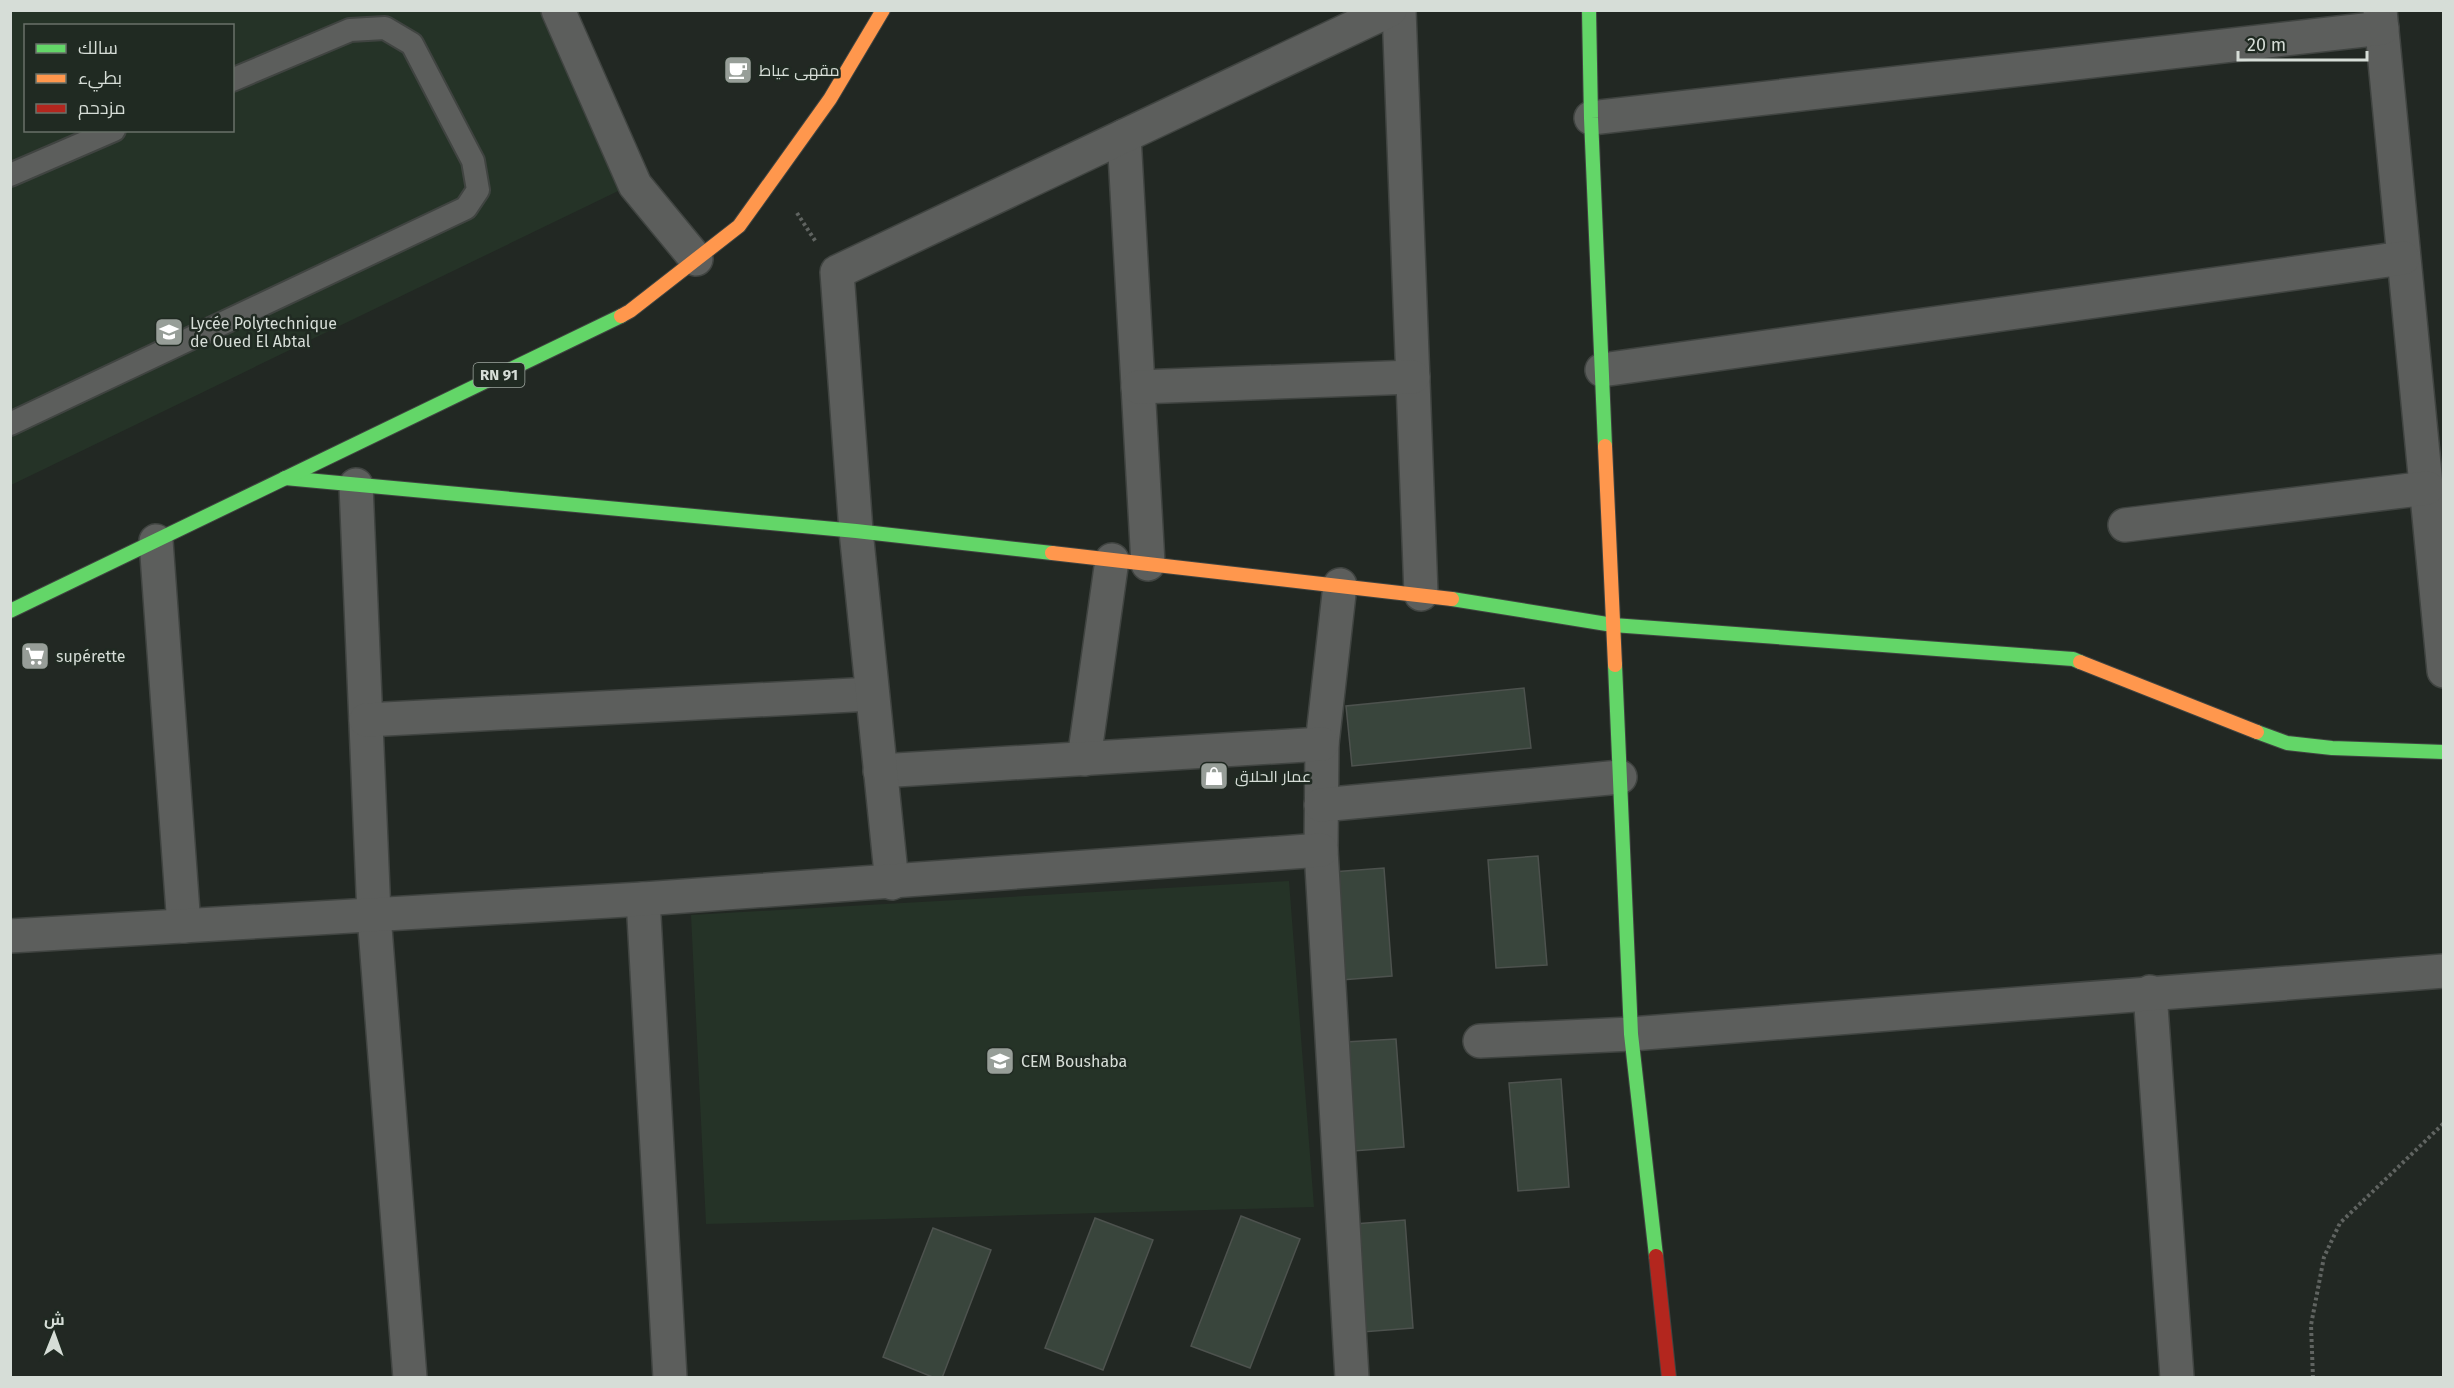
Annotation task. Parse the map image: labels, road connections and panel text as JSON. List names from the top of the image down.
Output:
{
  "streets": {
    "street": ["RN 91"]
  },
  "places": {
    "cafe": ["مقهى عياط"],
    "school or university": ["Lycée Polytechnique de Oued El Abtal", "CEM Boushaba"],
    "supermarket": ["supérette"],
    "shop": ["عمار الحلاق"]
  },
  "legend": ["سالك", "بطيء", "مزدحم"],
  "scale_bar": "20 m",
  "north": "top"
}
